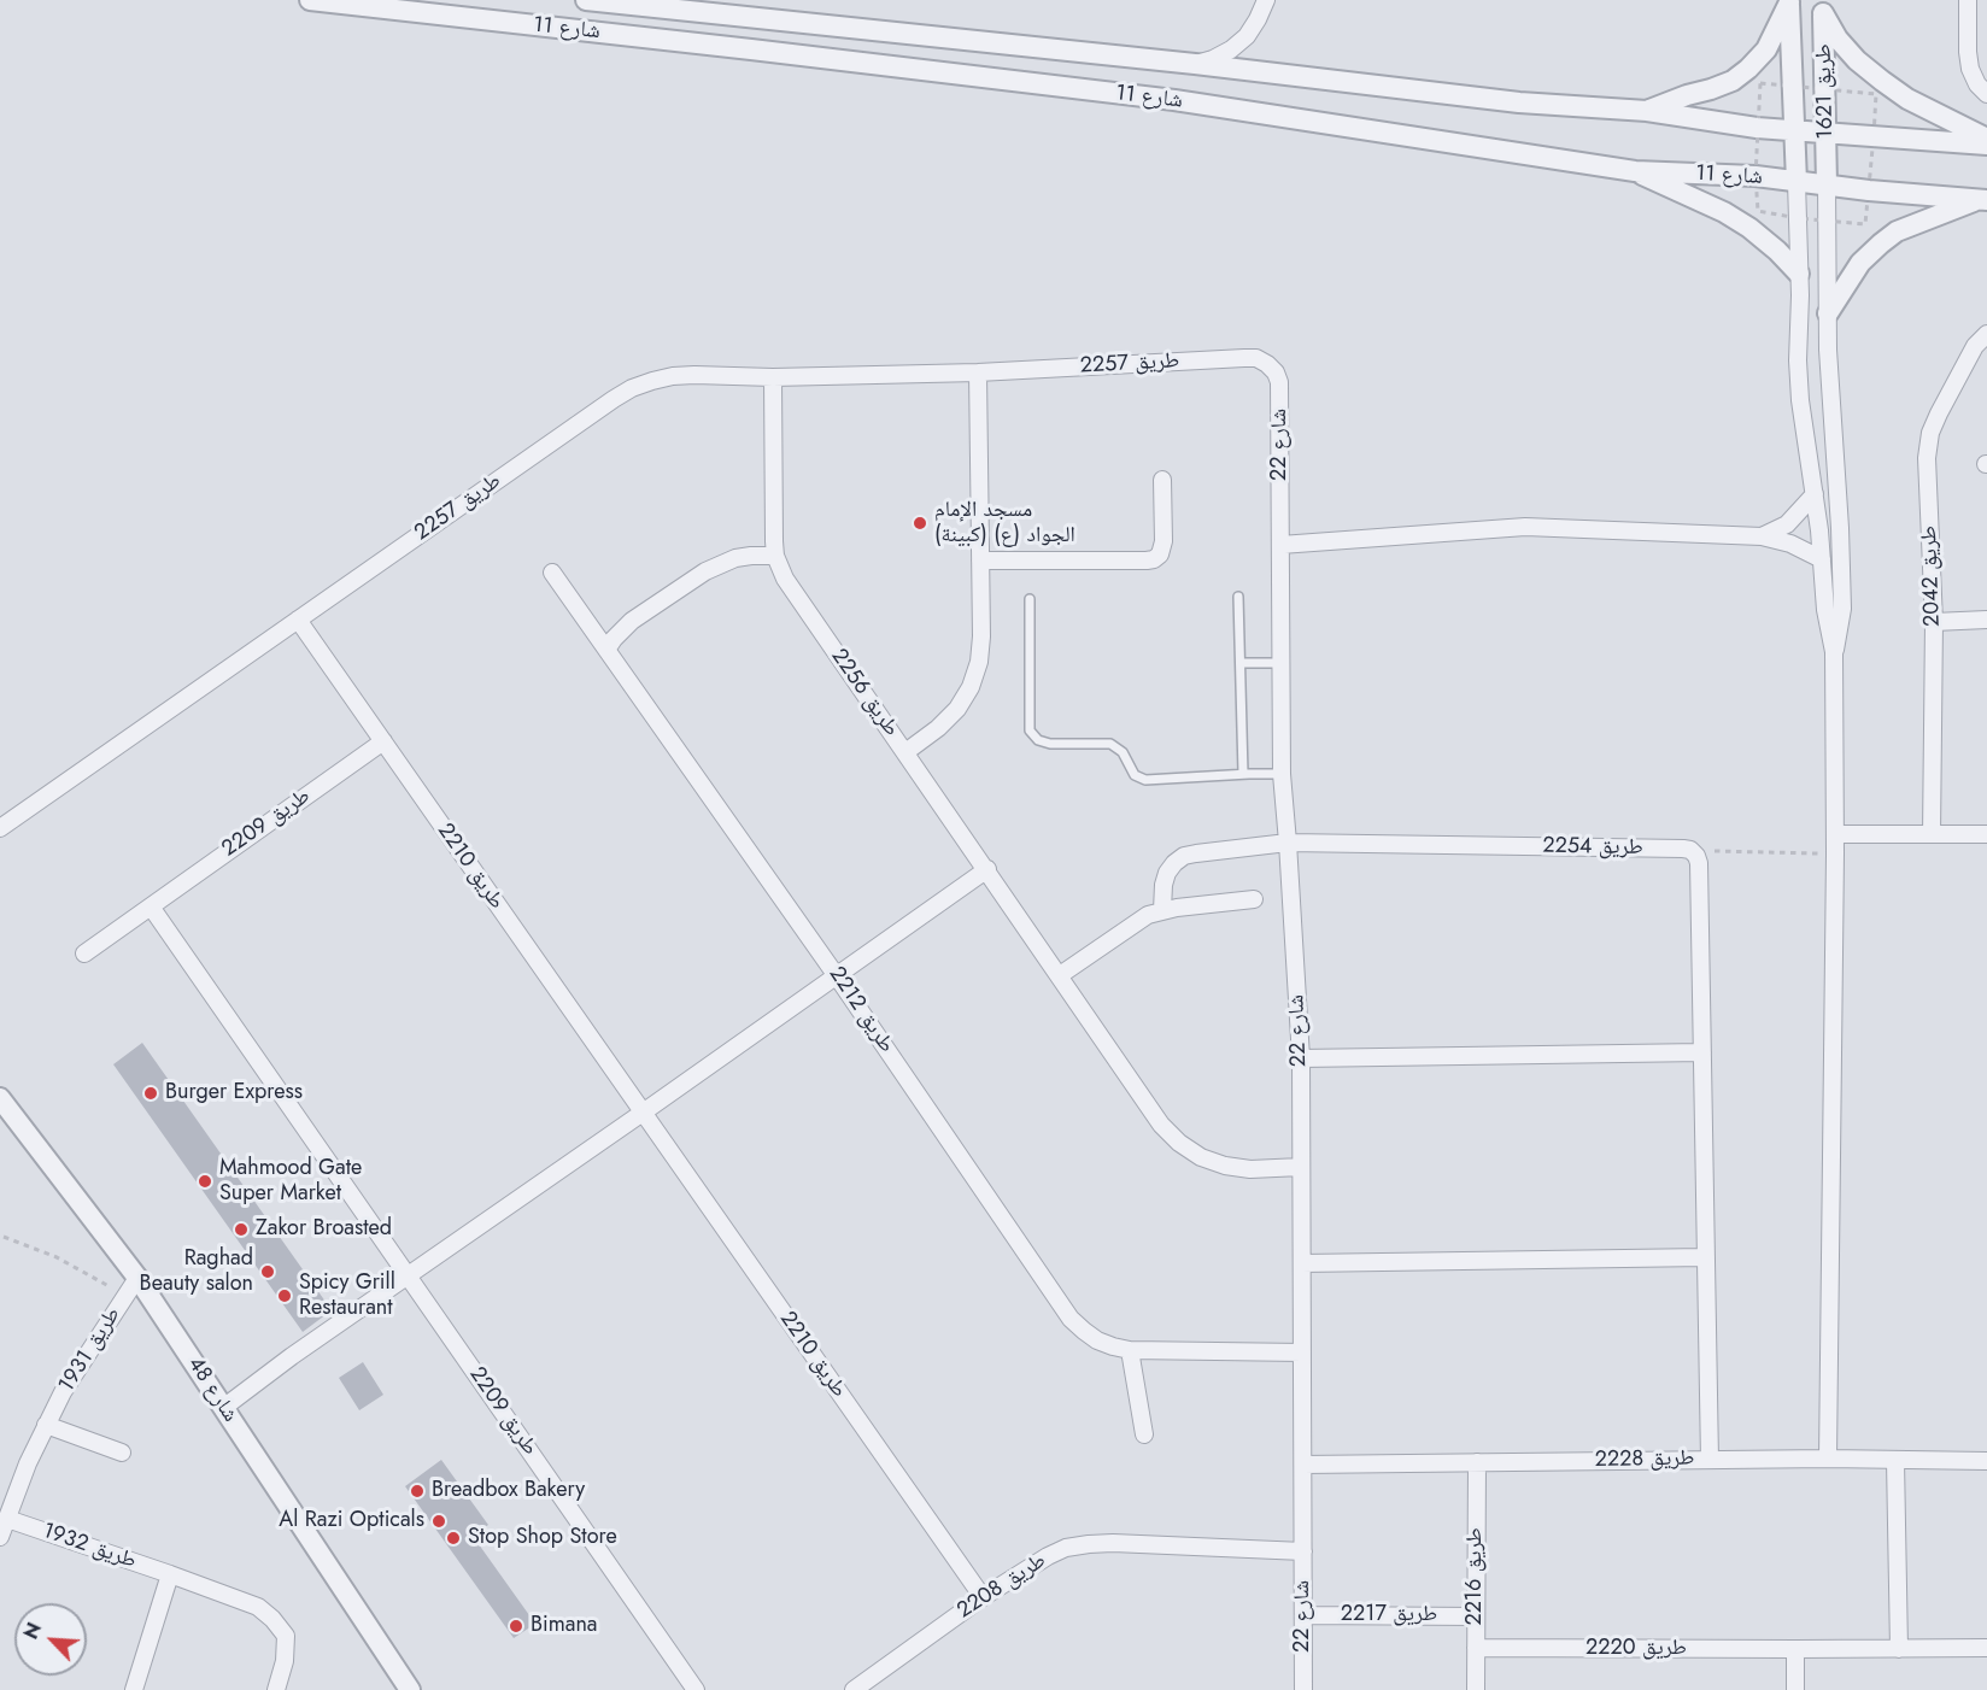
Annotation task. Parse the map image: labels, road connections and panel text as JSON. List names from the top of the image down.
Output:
{
  "streets": {
    "street": [
      "شارع 11",
      "طريق 1621",
      "طريق 2257",
      "شارع 22",
      "طريق 2042",
      "طريق 2256",
      "طريق 2209",
      "طريق 2254",
      "طريق 2210",
      "طريق 2212",
      "طريق 1931",
      "شارع 48",
      "طريق 2228",
      "طريق 1932",
      "طريق 2216",
      "طريق 2208",
      "طريق 2217",
      "طريق 2220"
    ]
  },
  "crossings": [
    ["شارع 11", "طريق 1621"],
    ["طريق 2257", "شارع 22"],
    ["طريق 2257", "طريق 2256"],
    ["طريق 2257", "طريق 2210"],
    ["شارع 22", "طريق 2256"],
    ["شارع 22", "طريق 2254"],
    ["شارع 22", "طريق 2212"],
    ["شارع 22", "طريق 2228"],
    ["شارع 22", "طريق 2208"],
    ["شارع 22", "طريق 2217"],
    ["طريق 2209", "طريق 2210"],
    ["طريق 2210", "طريق 2208"],
    ["طريق 1931", "شارع 48"],
    ["طريق 1931", "طريق 1932"],
    ["طريق 2228", "طريق 2216"],
    ["طريق 2216", "طريق 2217"],
    ["طريق 2216", "طريق 2220"]
  ],
  "places": [
    "مسجد الإمام الجواد (ع) (كبينة)",
    "Burger Express",
    "Mahmood Gate Super Market",
    "Zakor Broasted",
    "Raghad Beauty salon",
    "Spicy Grill Restaurant",
    "Breadbox Bakery",
    "Al Razi Opticals",
    "Stop Shop Store",
    "Bimana"
  ],
  "north": "top left"
}
